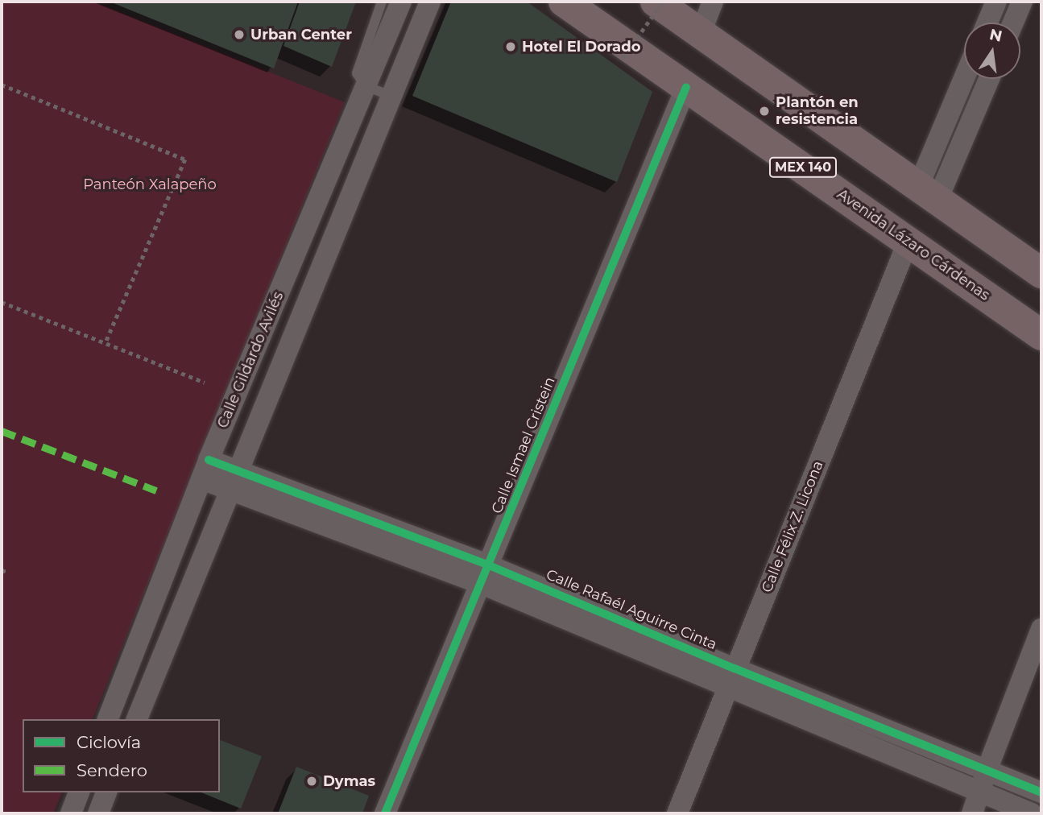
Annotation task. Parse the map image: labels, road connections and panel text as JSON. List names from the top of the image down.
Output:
{
  "streets": {
    "highway": ["MEX 140", "Avenida Lázaro Cárdenas"],
    "street": [
      "Calle Gildardo Avilés",
      "Calle Ismael Cristein",
      "Calle Félix Z. Licona",
      "Calle Rafaél Aguirre Cinta"
    ]
  },
  "crossings": [
    ["Avenida Lázaro Cárdenas", "Calle Ismael Cristein"],
    ["Avenida Lázaro Cárdenas", "Calle Félix Z. Licona"],
    ["Calle Gildardo Avilés", "Calle Rafaél Aguirre Cinta"],
    ["Calle Ismael Cristein", "Calle Rafaél Aguirre Cinta"],
    ["Calle Félix Z. Licona", "Calle Rafaél Aguirre Cinta"]
  ],
  "parks": ["Panteón Xalapeño"],
  "places": [
    "Urban Center",
    "Hotel El Dorado",
    "Plantón en resistencia",
    "Dymas"
  ],
  "legend": ["Ciclovía", "Sendero"],
  "north": "top"
}
